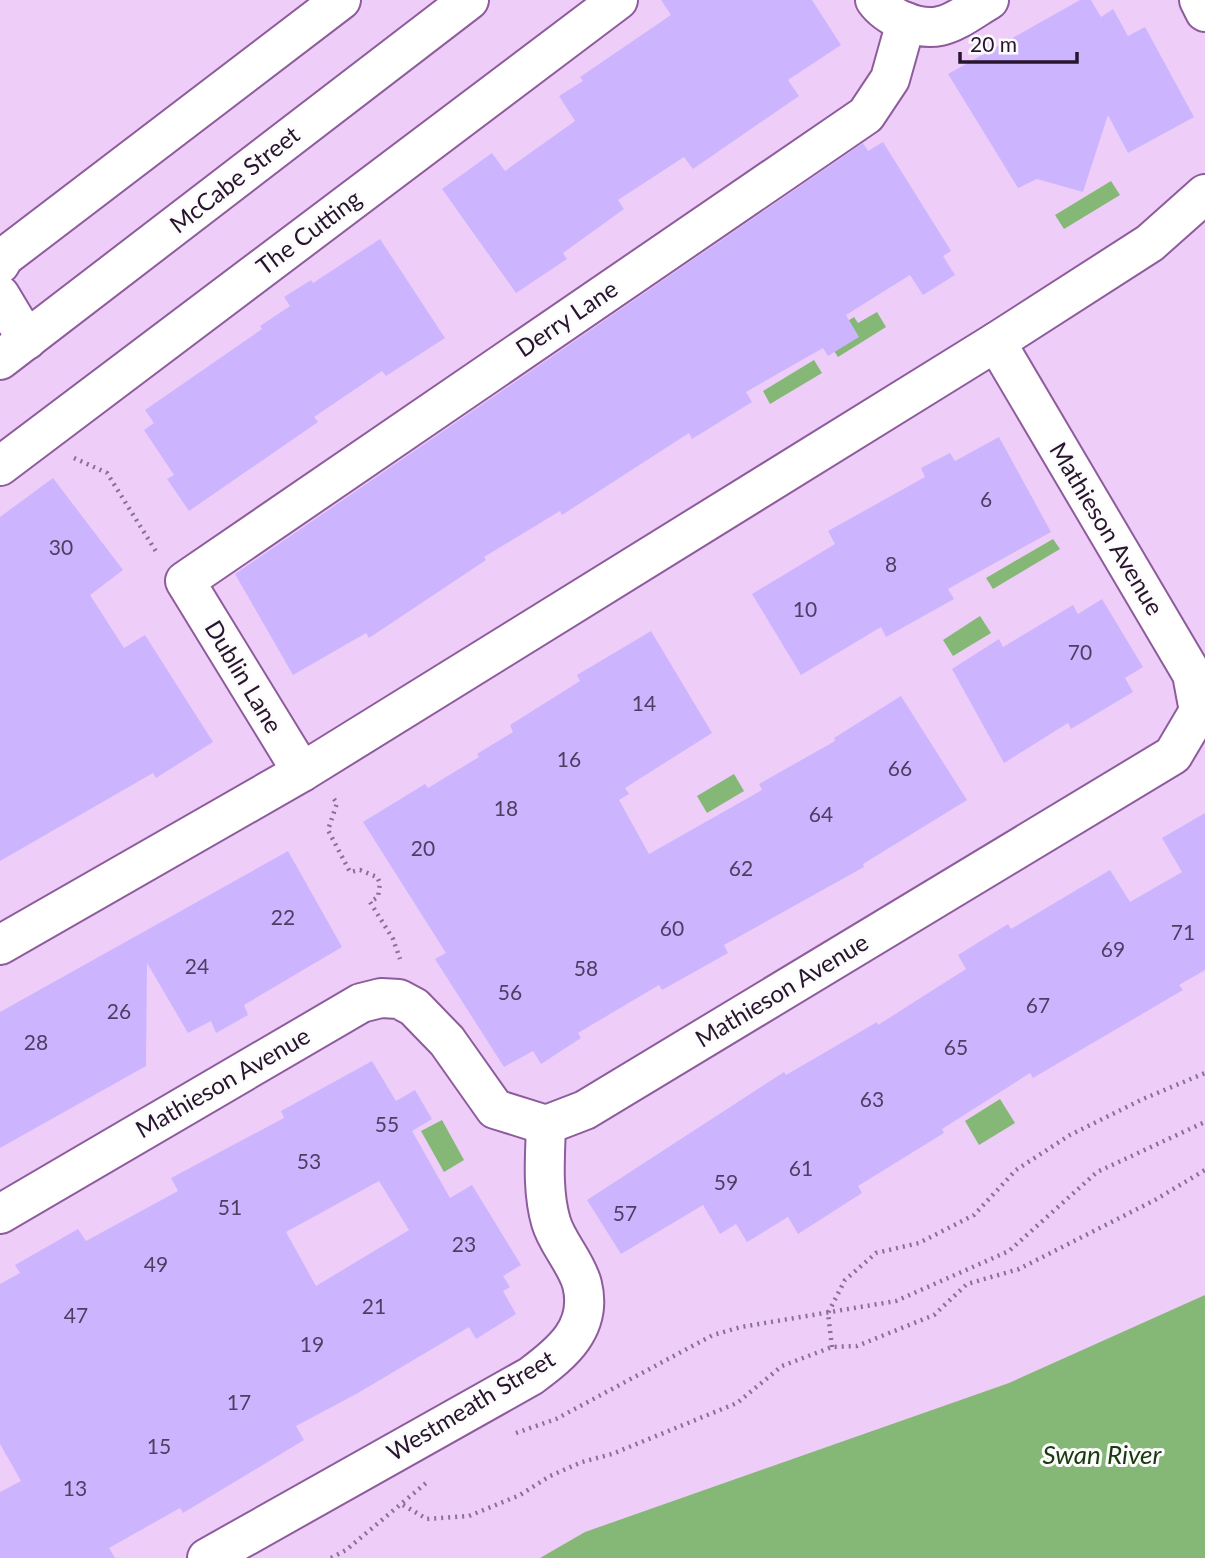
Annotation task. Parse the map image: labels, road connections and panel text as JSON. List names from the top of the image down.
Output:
{
  "streets": {
    "street": [
      "McCabe Street",
      "The Cutting",
      "Derry Lane",
      "Mathieson Avenue",
      "Dublin Lane",
      "Westmeath Street"
    ]
  },
  "crossings": [
    ["Derry Lane", "Dublin Lane"],
    ["Mathieson Avenue", "Westmeath Street"]
  ],
  "water": ["Swan River"],
  "house_numbers": [
    "6",
    "30",
    "8",
    "10",
    "70",
    "14",
    "16",
    "66",
    "18",
    "64",
    "20",
    "62",
    "22",
    "60",
    "71",
    "69",
    "24",
    "58",
    "56",
    "67",
    "26",
    "28",
    "65",
    "63",
    "55",
    "53",
    "61",
    "59",
    "51",
    "57",
    "23",
    "49",
    "21",
    "47",
    "19",
    "17",
    "15",
    "13"
  ],
  "scale_bar": "20 m"
}
